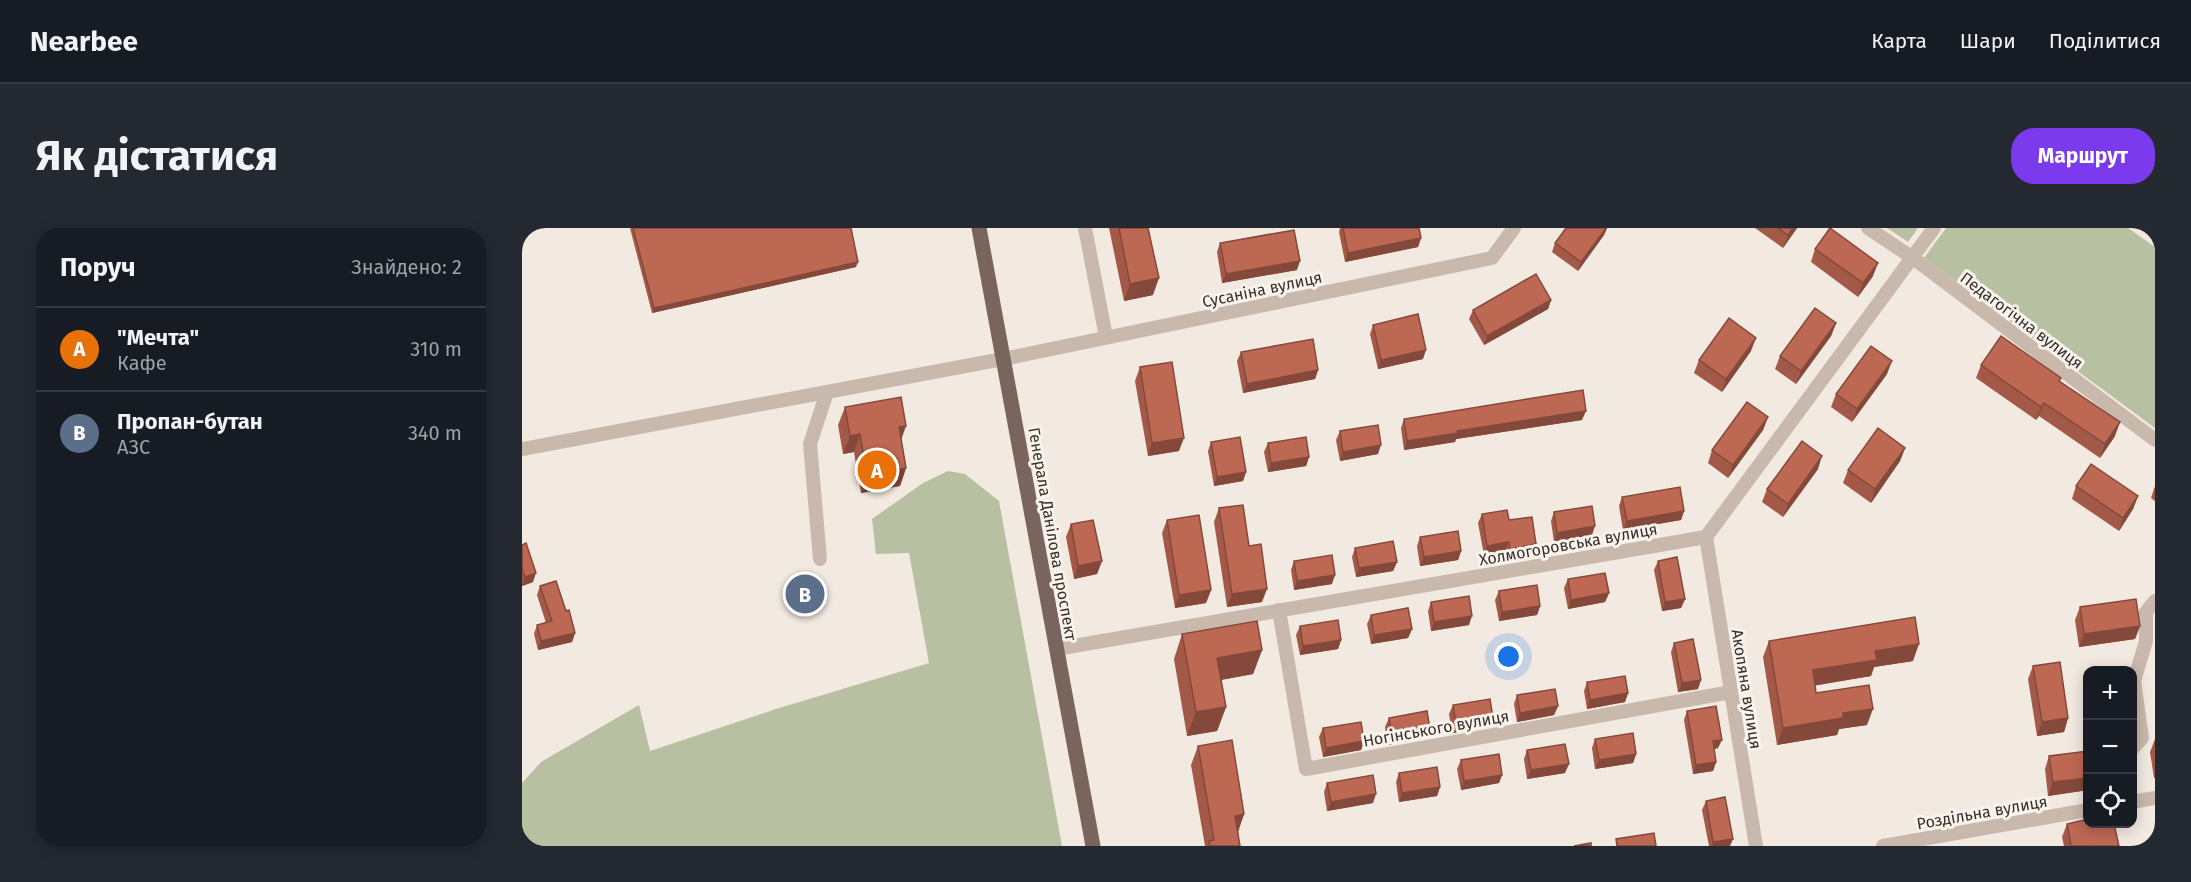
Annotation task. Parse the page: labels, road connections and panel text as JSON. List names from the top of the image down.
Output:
{
  "streets": {
    "main road": ["Генерала Данілова проспект"],
    "street": [
      "Сусаніна вулиця",
      "Педагогічна вулиця",
      "Холмогоровська вулиця",
      "Акопяна вулиця",
      "Ногінського вулиця",
      "Роздільна вулиця"
    ]
  },
  "crossings": [
    ["Сусаніна вулиця", "Генерала Данілова проспект"],
    ["Генерала Данілова проспект", "Холмогоровська вулиця"],
    ["Холмогоровська вулиця", "Акопяна вулиця"],
    ["Холмогоровська вулиця", "Ногінського вулиця"],
    ["Акопяна вулиця", "Ногінського вулиця"]
  ],
  "page": {
    "header": "Nearbee",
    "nav": ["Карта", "Шари", "Поділитися"],
    "buttons": "Маршрут",
    "title": "Як дістатися",
    "heading": ["Поруч", "Знайдено: 2"],
    "list": [
      {
        "mark": "A",
        "name": "\"Мечта\"",
        "note": "Кафе",
        "value": "310 m"
      },
      {
        "mark": "B",
        "name": "Пропан-бутан",
        "note": "АЗС",
        "value": "340 m"
      }
    ],
    "pins": ["A", "B"],
    "map_buttons": ["+", "−"]
  }
}
